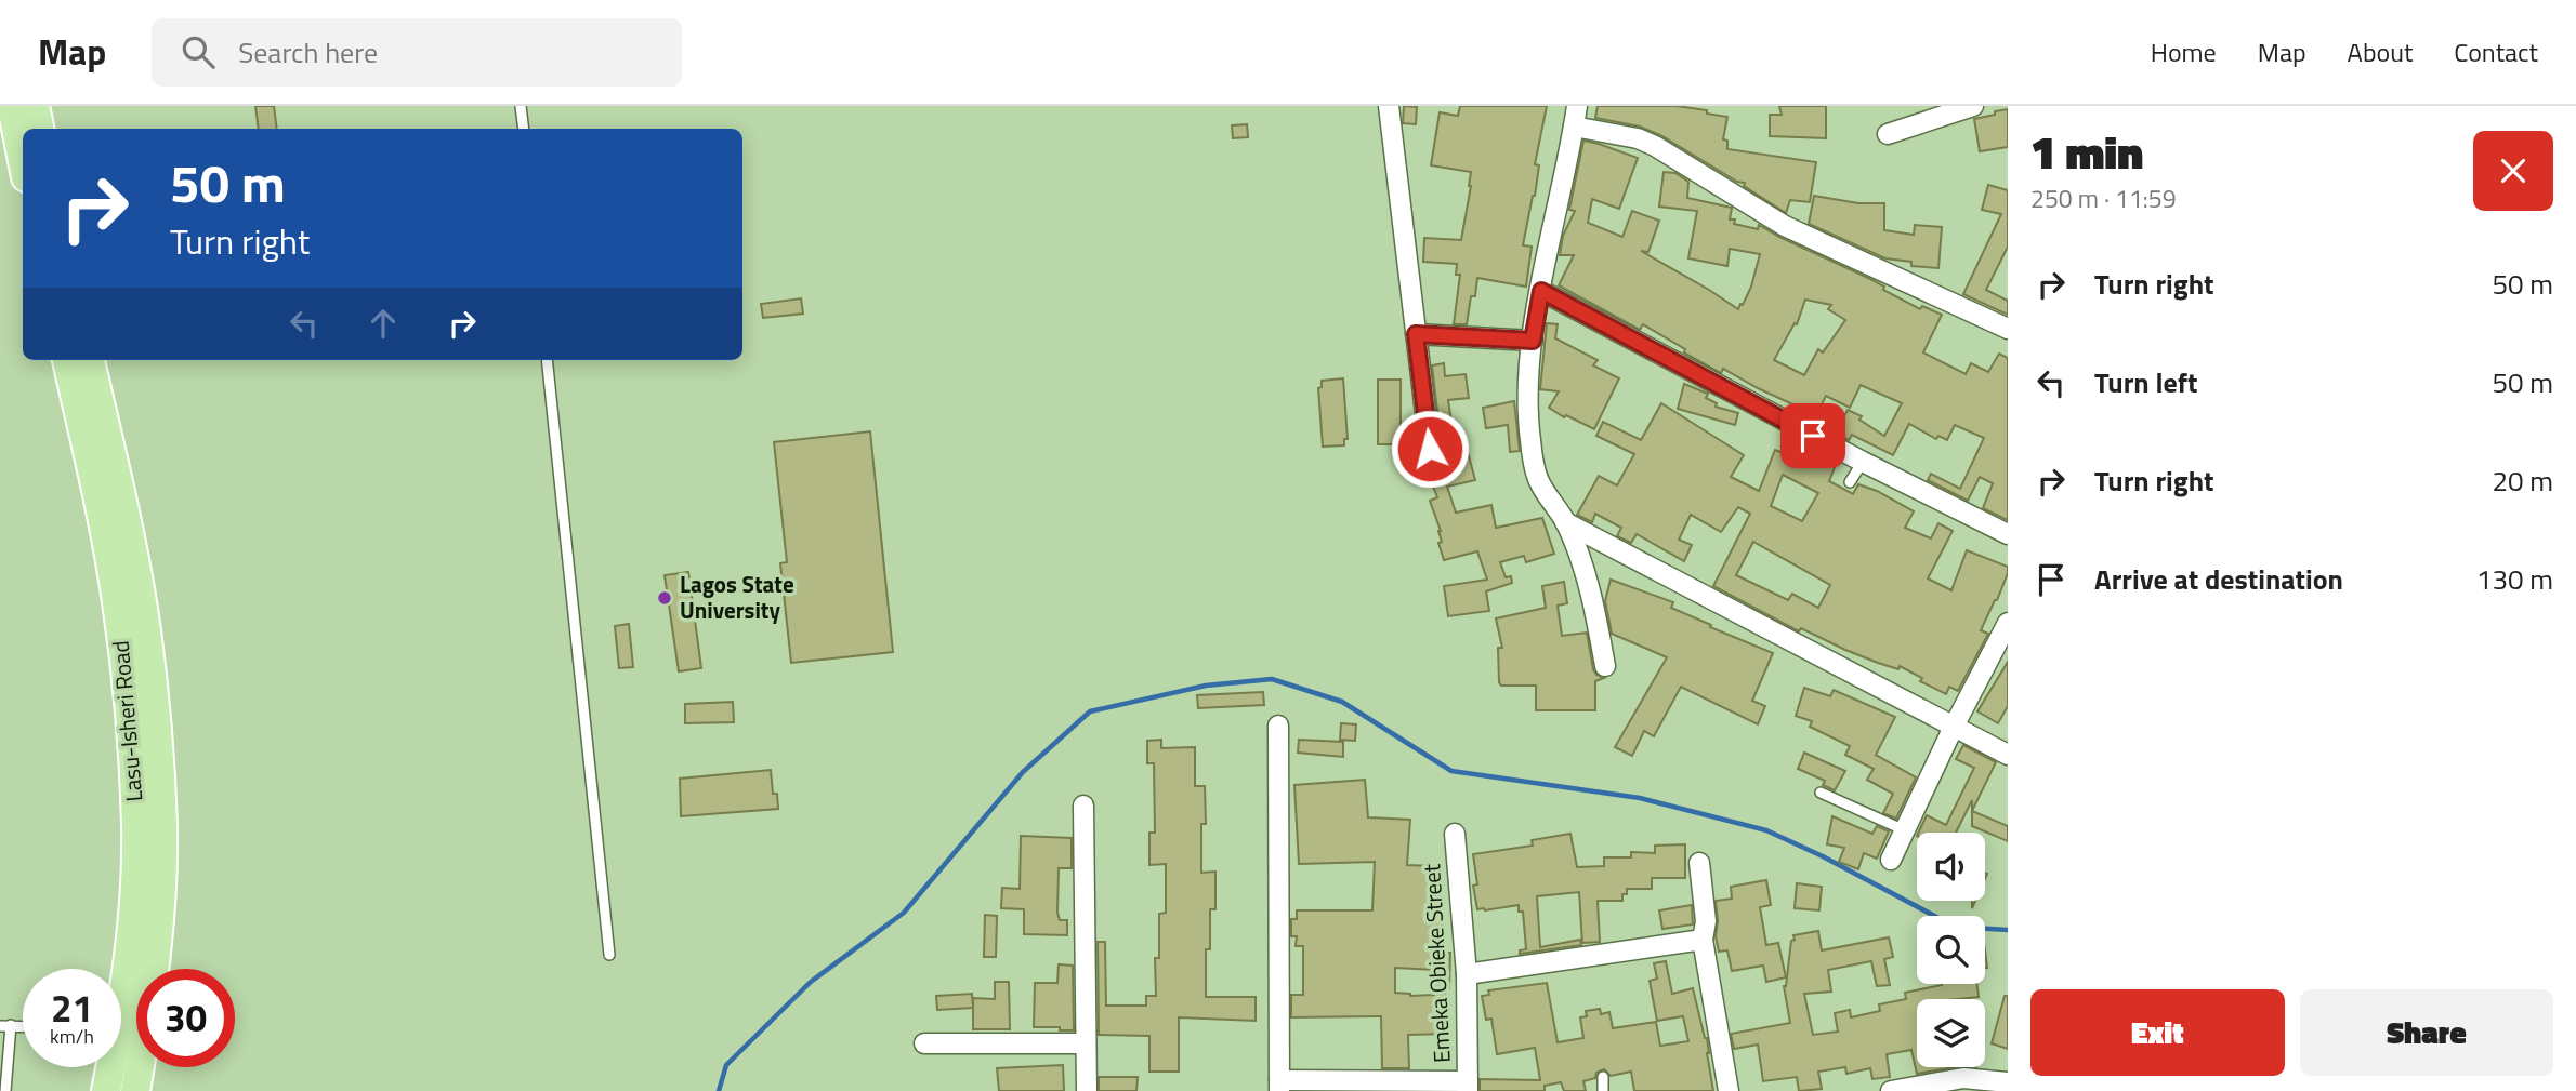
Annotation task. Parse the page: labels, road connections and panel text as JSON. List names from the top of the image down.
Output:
{
  "streets": {
    "main road": ["Lasu-Isheri Road"],
    "street": ["Emeka Obieke Street"]
  },
  "places": ["Lagos State University"],
  "page": {
    "header": "Map",
    "search": "Search here",
    "nav": [
      "Home",
      "Map",
      "About",
      "Contact"
    ],
    "heading": ["1 min", "250 m · 11:59"],
    "turn": ["50 m", "Turn right"],
    "list": [
      {
        "name": "Turn right",
        "value": "50 m"
      },
      {
        "name": "Turn left",
        "value": "50 m"
      },
      {
        "name": "Turn right",
        "value": "20 m"
      },
      {
        "name": "Arrive at destination",
        "value": "130 m"
      }
    ],
    "speed": "21 km/h",
    "limit": "30",
    "buttons": ["Exit", "Share"]
  }
}
